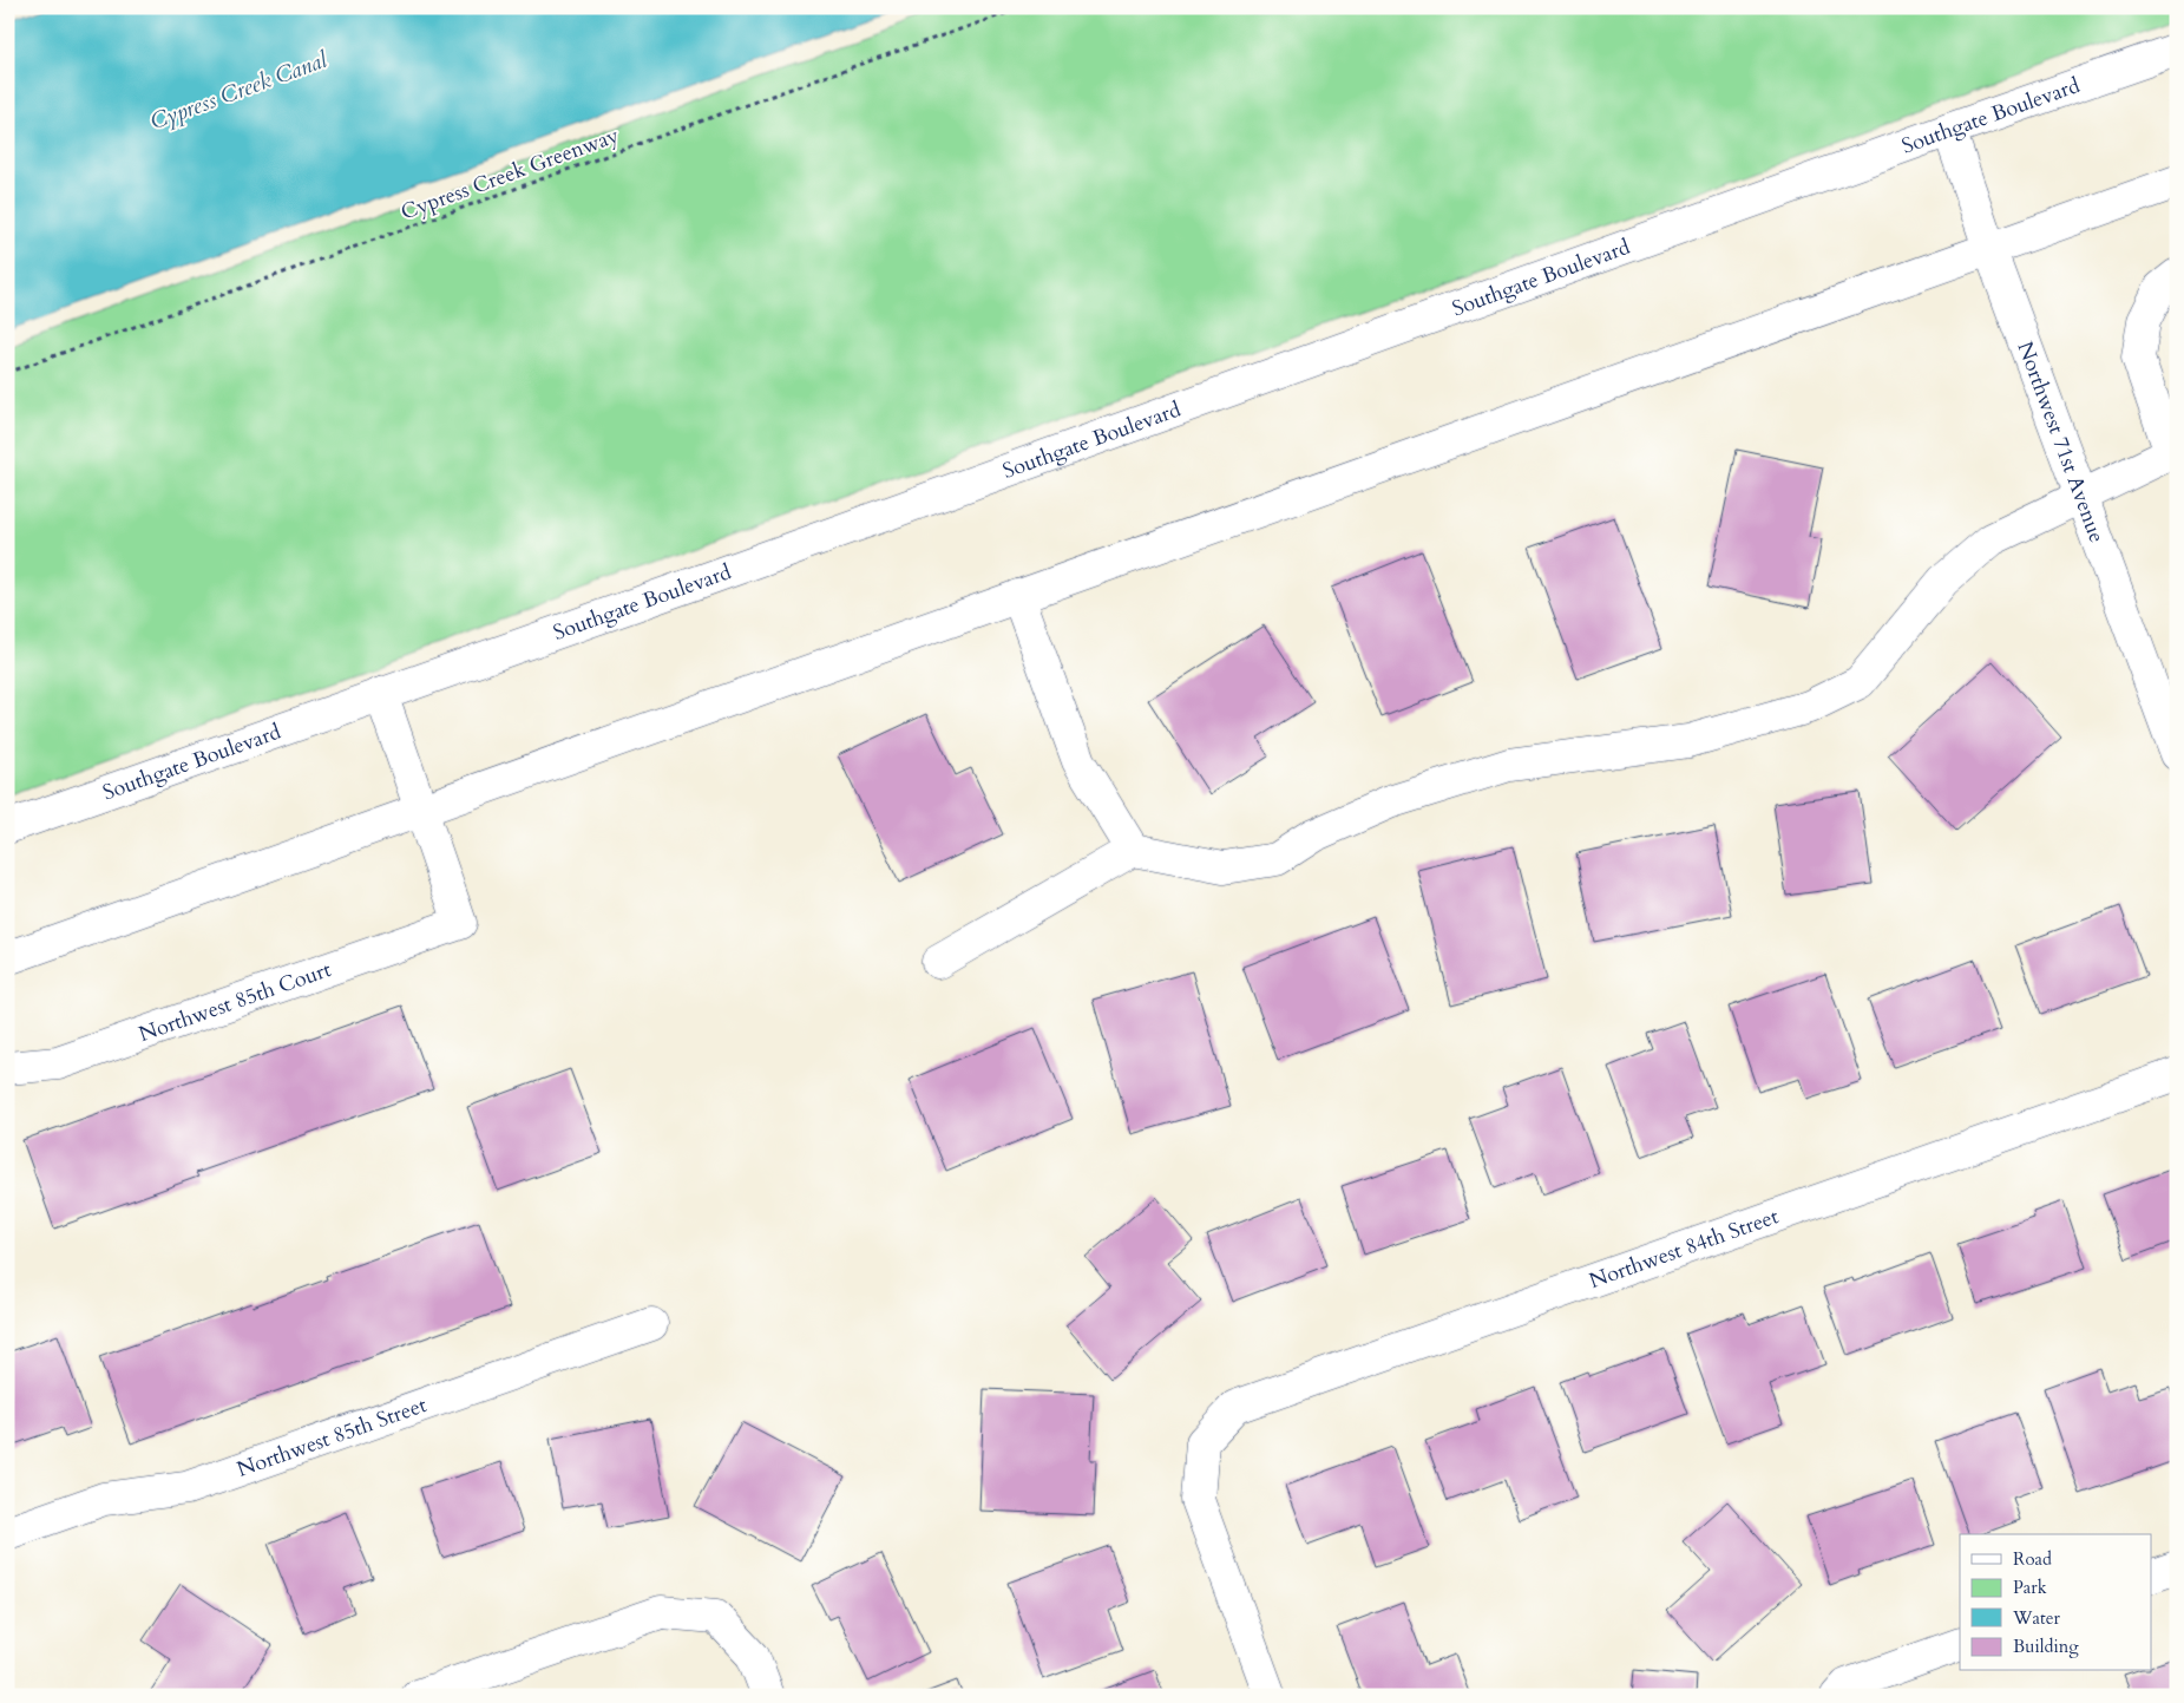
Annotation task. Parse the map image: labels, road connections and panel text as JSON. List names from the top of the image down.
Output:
{
  "streets": {
    "main road": [
      "Southgate Boulevard",
      "Northwest 71st Avenue",
      "Northwest 85th Court",
      "Northwest 84th Street",
      "Northwest 85th Street"
    ],
    "path": ["Cypress Creek Greenway"]
  },
  "crossings": [
    ["Southgate Boulevard", "Northwest 71st Avenue"]
  ],
  "water": ["Cypress Creek Canal"],
  "legend": [
    "Road",
    "Park",
    "Water",
    "Building"
  ]
}
